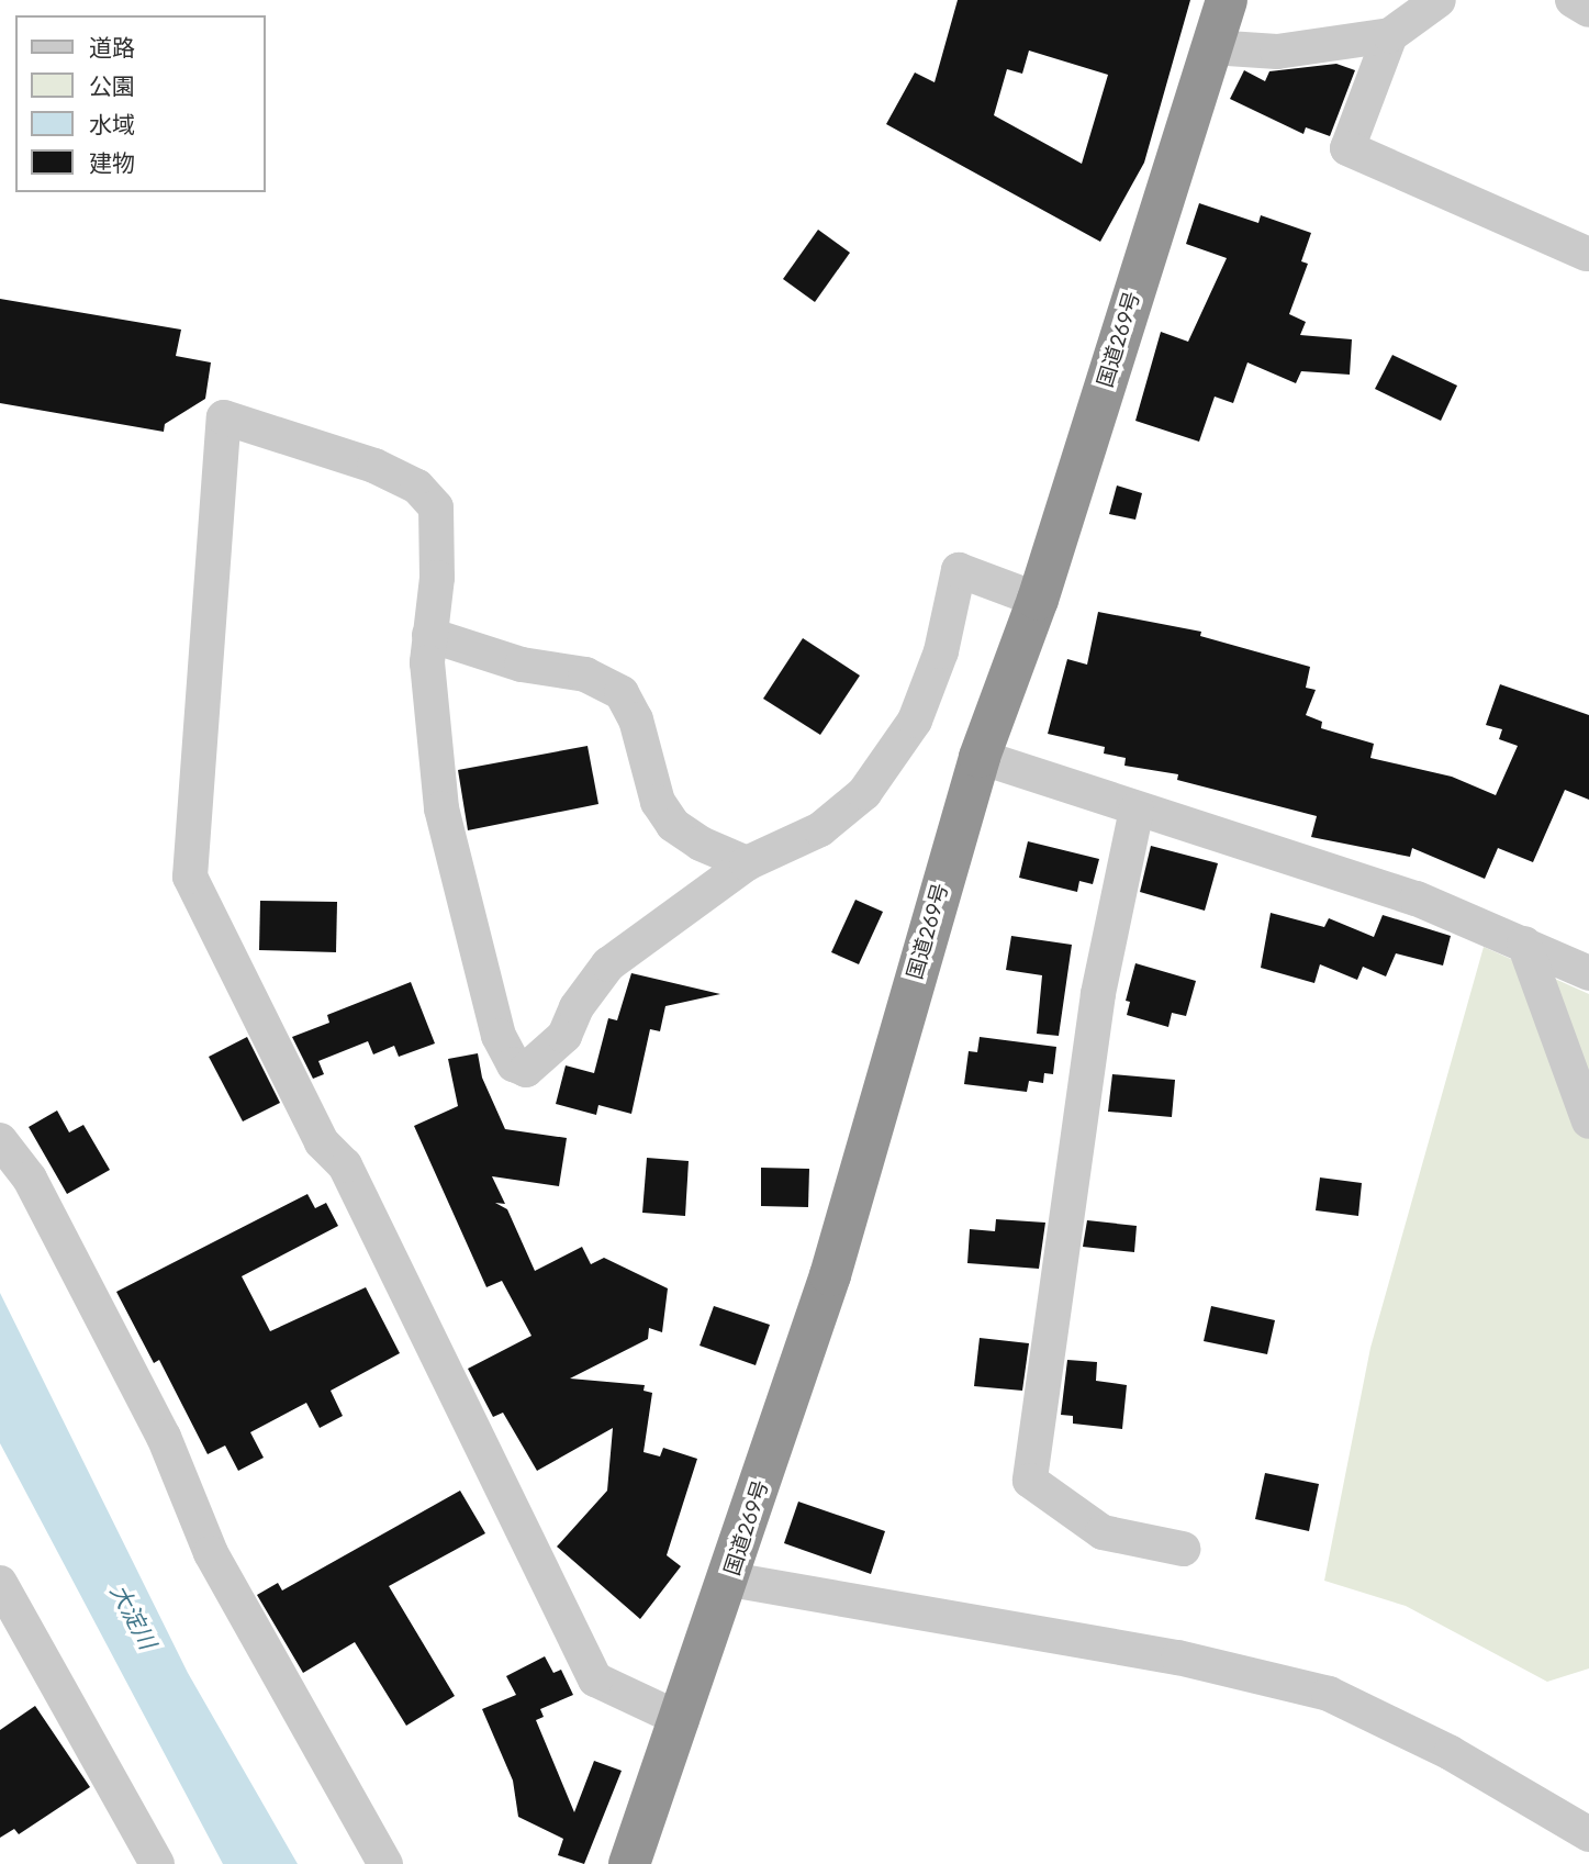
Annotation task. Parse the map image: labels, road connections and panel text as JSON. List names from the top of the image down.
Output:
{
  "streets": {
    "highway": ["国道269号"]
  },
  "water": ["大淀川"],
  "legend": [
    "道路",
    "公園",
    "水域",
    "建物"
  ]
}
